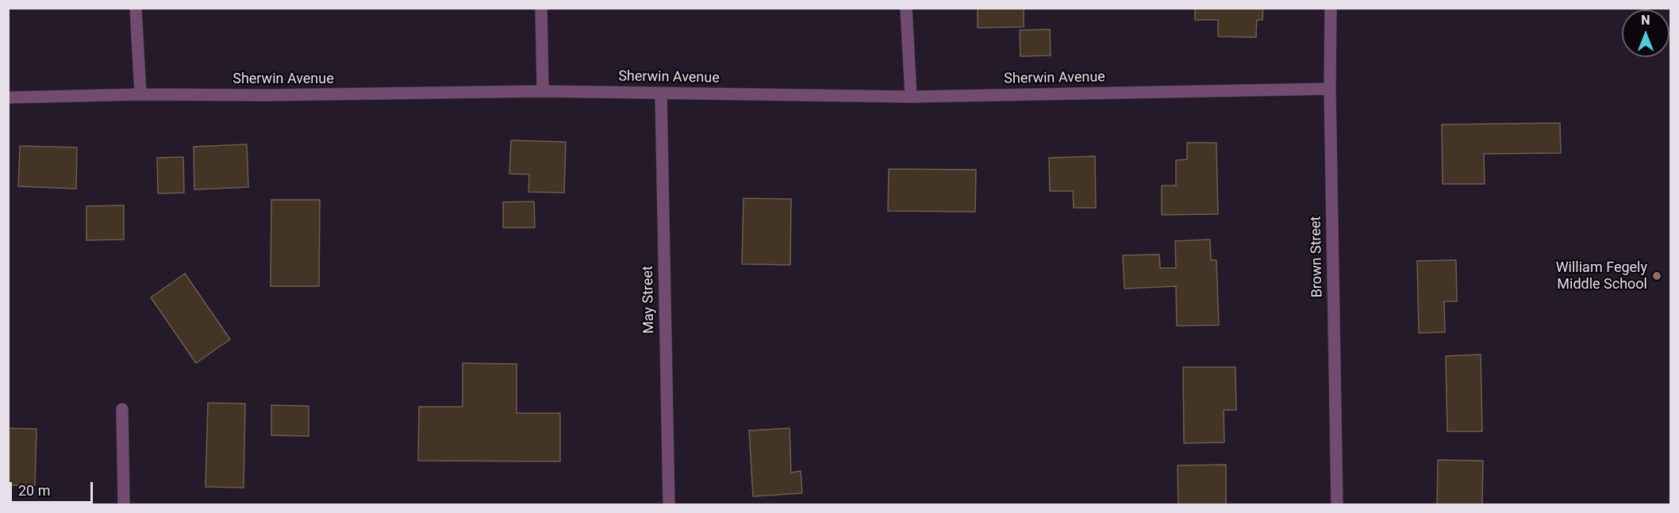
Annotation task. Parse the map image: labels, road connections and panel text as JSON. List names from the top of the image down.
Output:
{
  "streets": {
    "street": ["Sherwin Avenue", "Brown Street", "May Street"]
  },
  "crossings": [
    ["Sherwin Avenue", "Brown Street"],
    ["Sherwin Avenue", "May Street"]
  ],
  "places": ["William Fegely Middle School"],
  "scale_bar": "20 m",
  "north": "top"
}
